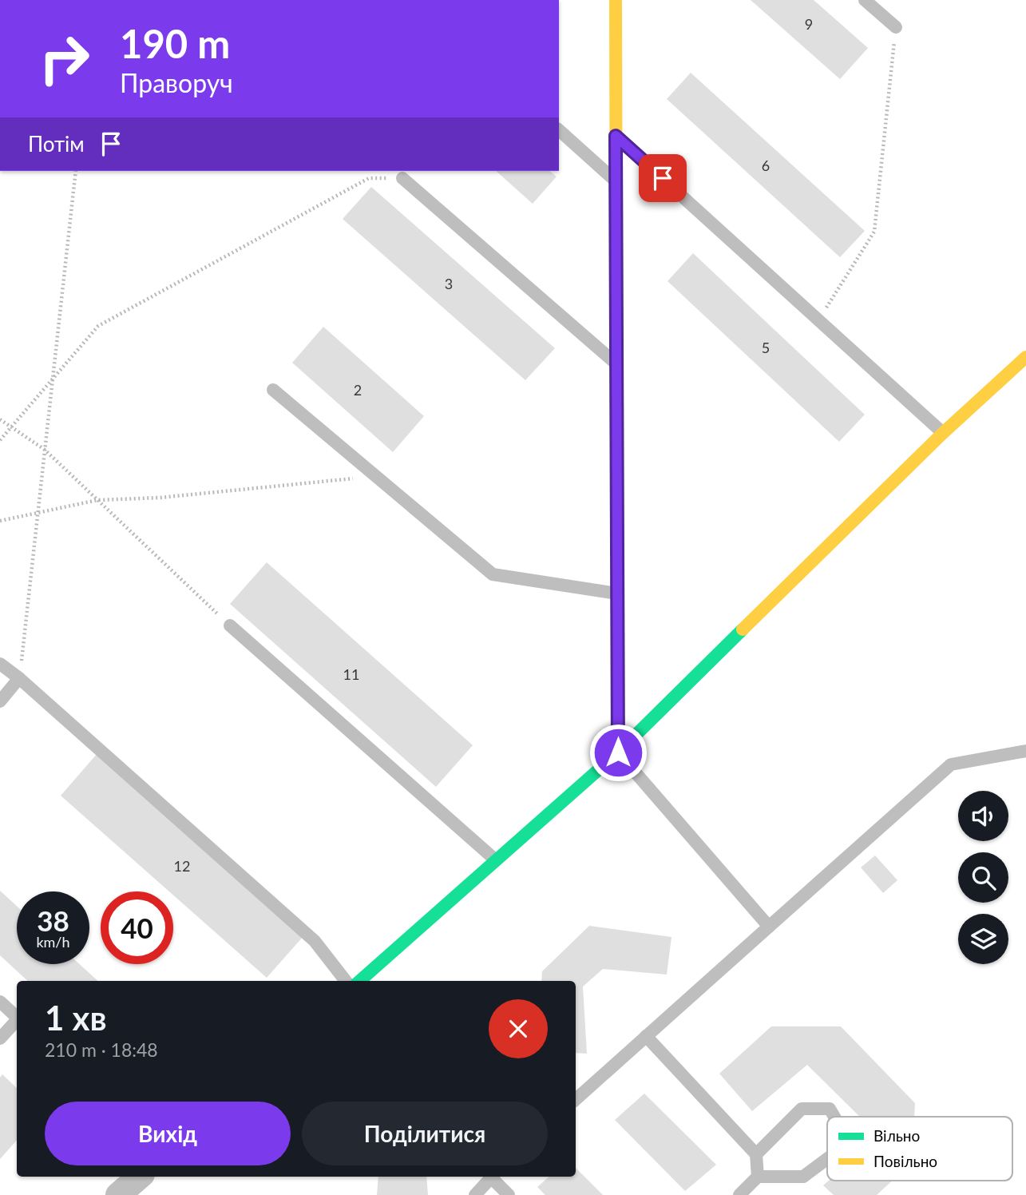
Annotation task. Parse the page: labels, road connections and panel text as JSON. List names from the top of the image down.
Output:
{
  "house_numbers": [
    "9",
    "6",
    "3",
    "5",
    "2",
    "11",
    "12"
  ],
  "legend": ["Вільно", "Повільно"],
  "page": {
    "turn": ["190 m", "Праворуч"],
    "then": "Потім",
    "speed": "38 km/h",
    "limit": "40",
    "heading": ["1 хв", "210 m · 18:48"],
    "buttons": ["Вихід", "Поділитися"]
  }
}
